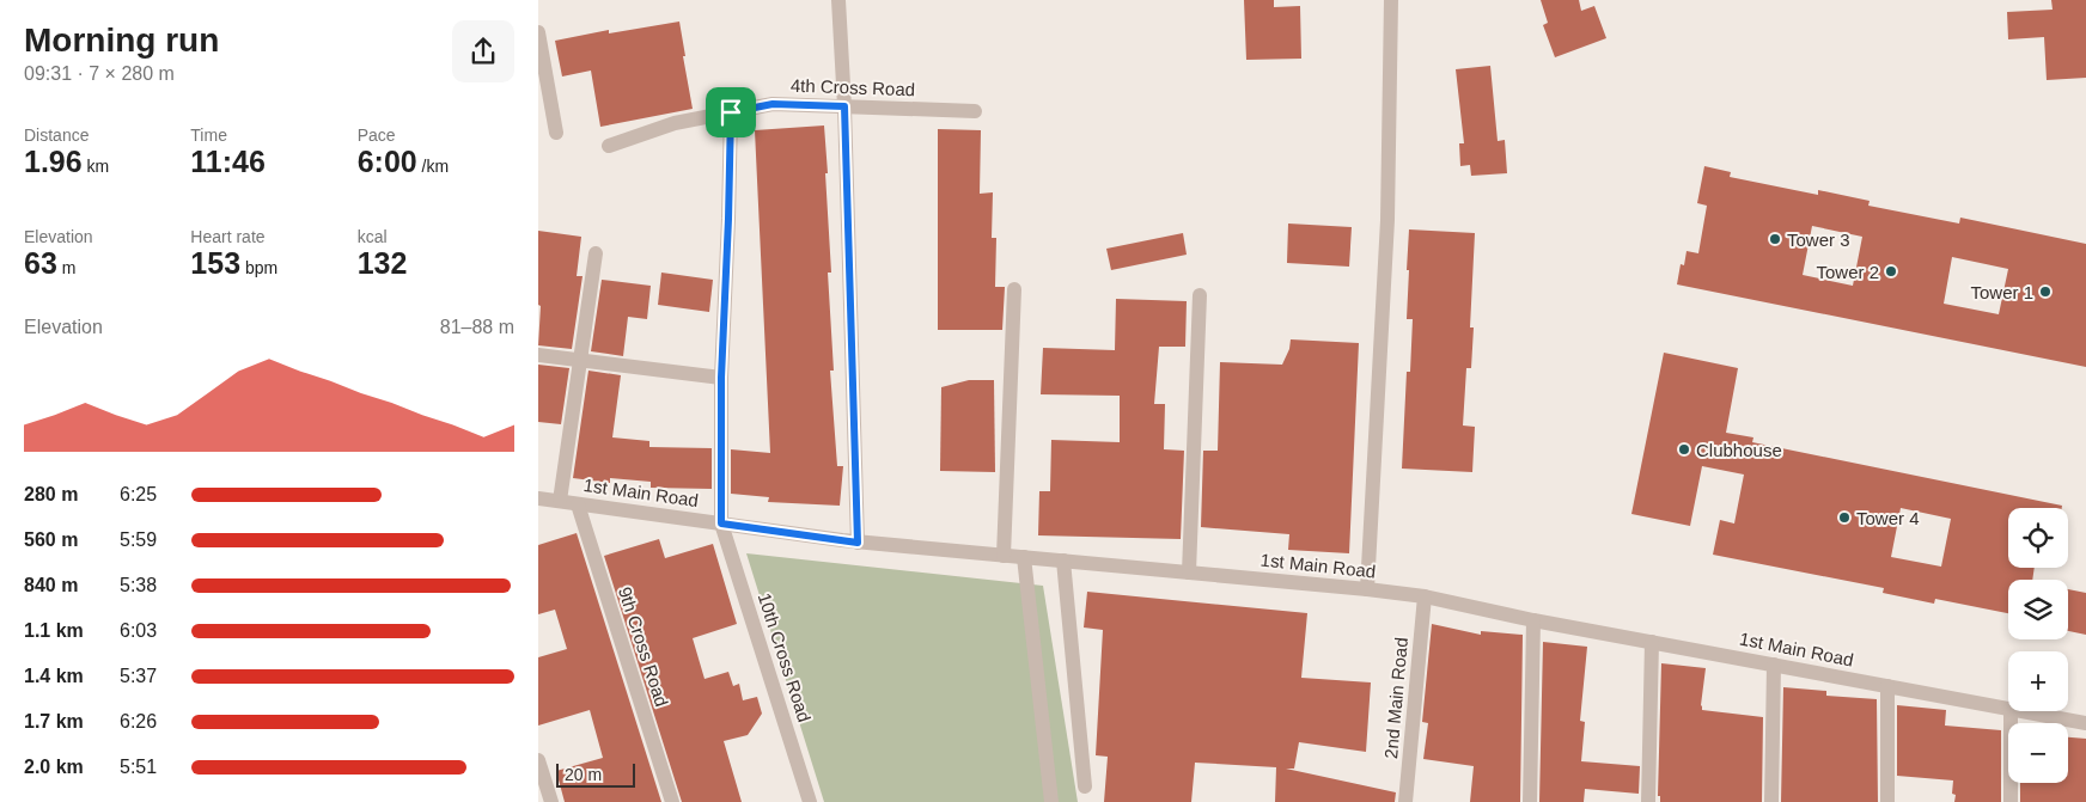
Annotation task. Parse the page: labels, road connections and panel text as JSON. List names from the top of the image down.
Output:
{
  "streets": {
    "street": [
      "4th Cross Road",
      "1st Main Road",
      "9th Cross Road",
      "10th Cross Road",
      "2nd Main Road"
    ]
  },
  "crossings": [
    ["4th Cross Road", "10th Cross Road"],
    ["1st Main Road", "9th Cross Road"],
    ["1st Main Road", "10th Cross Road"],
    ["1st Main Road", "2nd Main Road"]
  ],
  "places": [
    "Tower 3",
    "Tower 2",
    "Tower 1",
    "Clubhouse",
    "Tower 4"
  ],
  "scale_bar": "20 m",
  "page": {
    "heading": ["Morning run", "09:31 · 7 × 280 m"],
    "stats": [
      ["Distance", "1.96 km"],
      ["Time", "11:46"],
      ["Pace", "6:00 /km"],
      ["Elevation", "63 m"],
      ["Heart rate", "153 bpm"],
      ["kcal", "132"]
    ],
    "chart": ["Elevation", "81–88 m"],
    "list": [
      {
        "name": "280 m",
        "note": "6:25"
      },
      {
        "name": "560 m",
        "note": "5:59"
      },
      {
        "name": "840 m",
        "note": "5:38"
      },
      {
        "name": "1.1 km",
        "note": "6:03"
      },
      {
        "name": "1.4 km",
        "note": "5:37"
      },
      {
        "name": "1.7 km",
        "note": "6:26"
      },
      {
        "name": "2.0 km",
        "note": "5:51"
      }
    ],
    "map_buttons": ["+", "−"],
    "scale": "20 m"
  }
}
